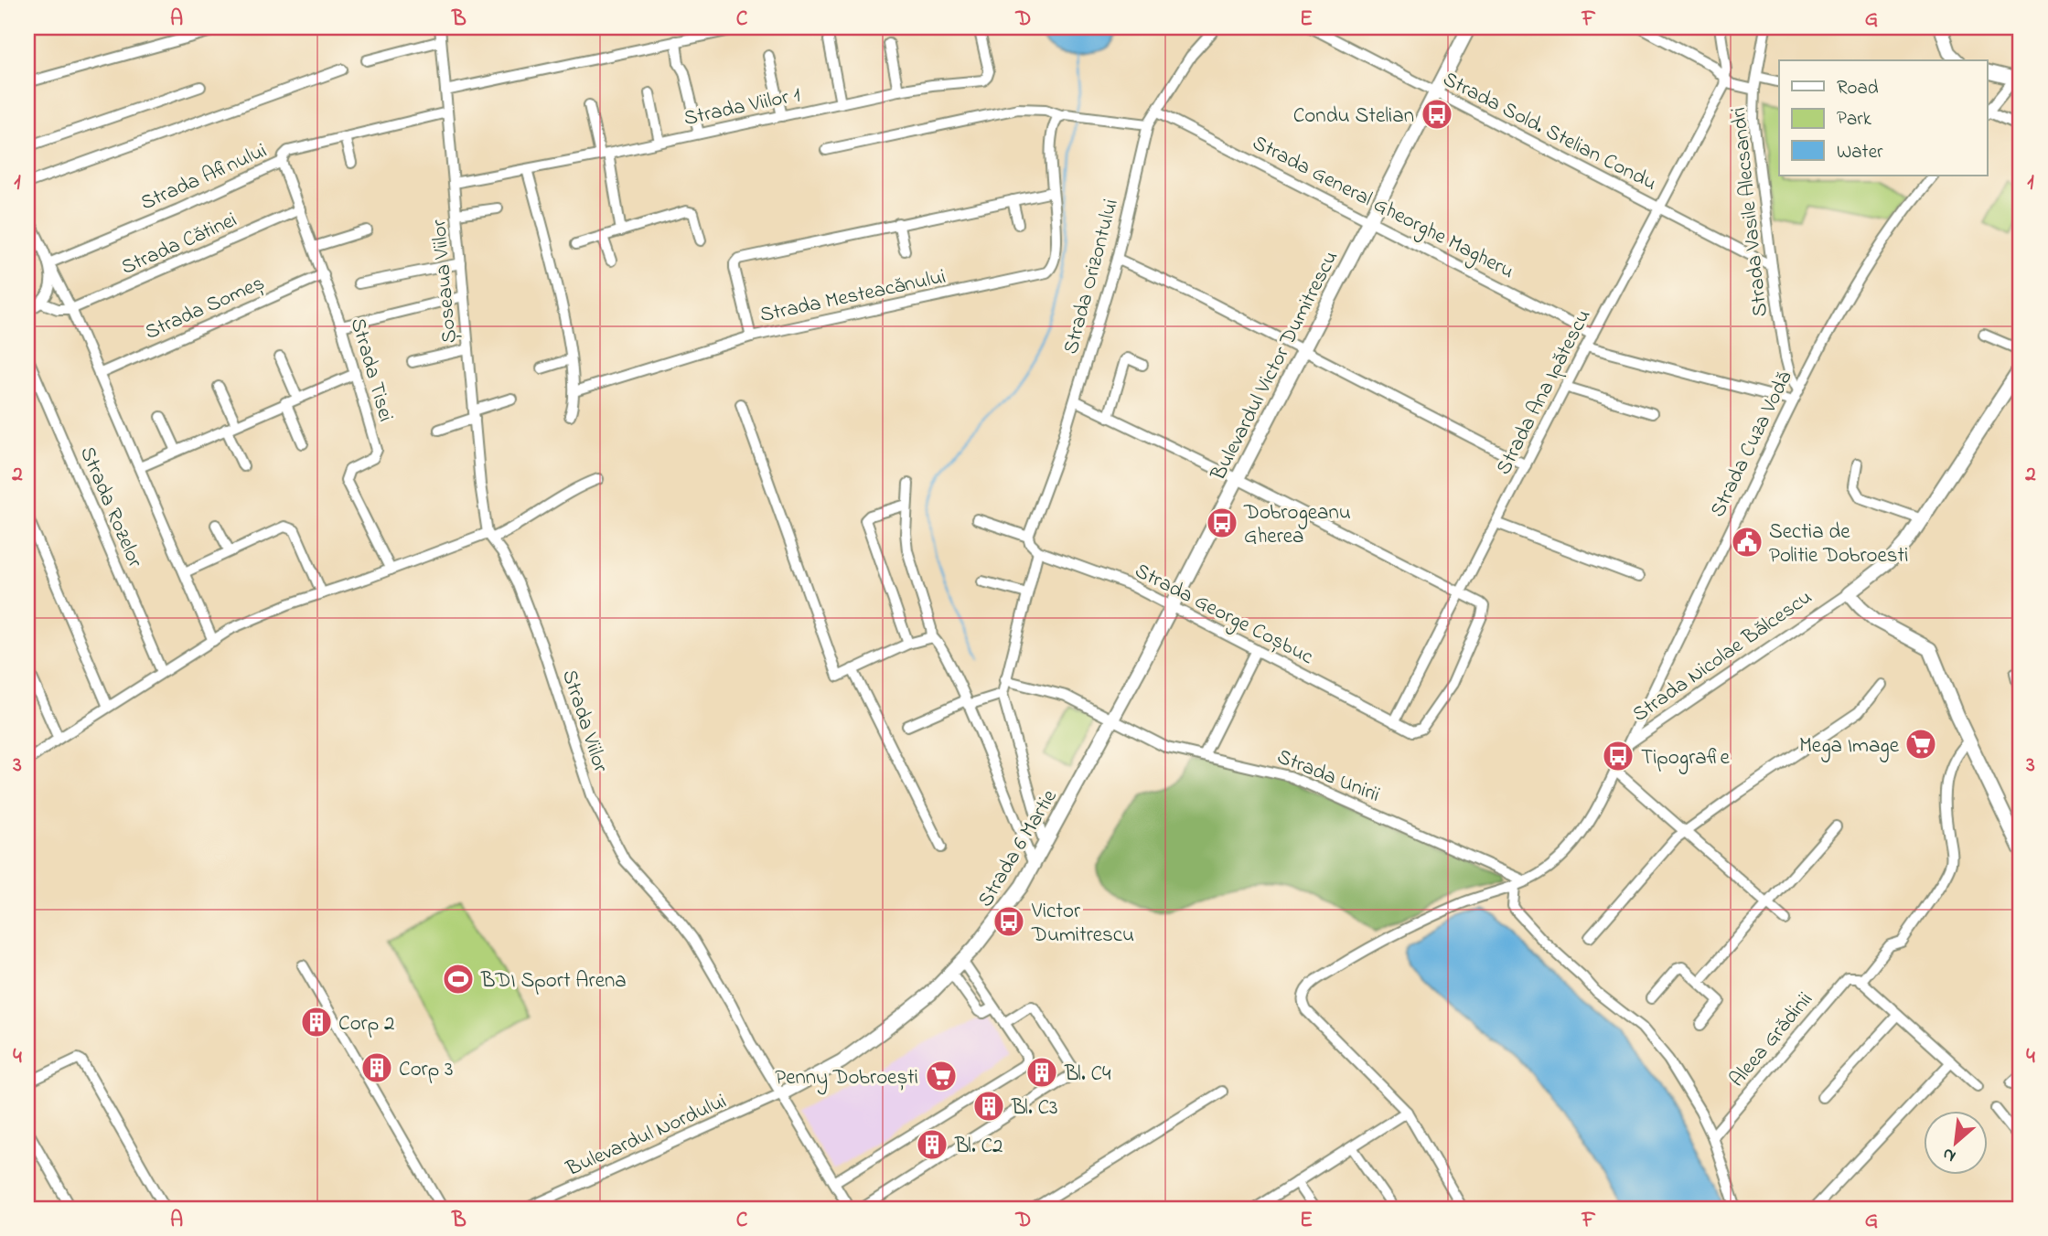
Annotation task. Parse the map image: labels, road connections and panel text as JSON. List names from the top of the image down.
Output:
{
  "streets": {
    "street": [
      "Strada Viilor 1",
      "Strada Sold. Stelian Condu",
      "Strada Afinului",
      "Strada General Gheorghe Magheru",
      "Strada Vasile Alecsandri",
      "Strada Cătinei",
      "Strada Orizontului",
      "Șoseaua Viilor",
      "Strada Mesteacănului",
      "Strada Someș",
      "Bulevardul Victor Dumitrescu",
      "Strada Tisei",
      "Strada Ana Ipătescu",
      "Strada Cuza Vodă",
      "Strada Rozelor",
      "Strada George Coșbuc",
      "Strada Nicolae Bălcescu",
      "Strada Viilor",
      "Strada Unirii",
      "Strada 6 Martie",
      "Aleea Grădinii",
      "Bulevardul Nordului"
    ]
  },
  "crossings": [
    ["Strada Viilor 1", "Șoseaua Viilor"],
    ["Strada Sold. Stelian Condu", "Strada Vasile Alecsandri"],
    ["Strada Sold. Stelian Condu", "Bulevardul Victor Dumitrescu"],
    ["Strada Sold. Stelian Condu", "Strada Ana Ipătescu"],
    ["Strada Afinului", "Șoseaua Viilor"],
    ["Strada Afinului", "Strada Tisei"],
    ["Strada General Gheorghe Magheru", "Strada Orizontului"],
    ["Strada General Gheorghe Magheru", "Bulevardul Victor Dumitrescu"],
    ["Strada General Gheorghe Magheru", "Strada Ana Ipătescu"],
    ["Strada Vasile Alecsandri", "Strada Cuza Vodă"],
    ["Strada Cătinei", "Strada Tisei"],
    ["Șoseaua Viilor", "Strada Viilor"],
    ["Strada Someș", "Strada Tisei"],
    ["Bulevardul Victor Dumitrescu", "Strada George Coșbuc"],
    ["Bulevardul Victor Dumitrescu", "Strada Unirii"],
    ["Bulevardul Victor Dumitrescu", "Strada 6 Martie"],
    ["Strada Ana Ipătescu", "Strada George Coșbuc"],
    ["Strada Cuza Vodă", "Strada Nicolae Bălcescu"],
    ["Strada Nicolae Bălcescu", "Strada Unirii"],
    ["Strada Viilor", "Strada 6 Martie"],
    ["Strada Viilor", "Bulevardul Nordului"],
    ["Strada Unirii", "Strada 6 Martie"],
    ["Strada 6 Martie", "Bulevardul Nordului"]
  ],
  "places": {
    "bus stop": [
      "Condu Stelian",
      "Dobrogeanu Gherea",
      "Tipografie",
      "Victor Dumitrescu"
    ],
    "public building": ["Sectia de Politie Dobroesti"],
    "supermarket": ["Mega Image", "Penny Dobroești"],
    "sports": ["BDI Sport Arena"],
    "building": [
      "Corp 2",
      "Corp 3",
      "Bl. C4",
      "Bl. C3",
      "Bl. C2"
    ]
  },
  "legend": ["Road", "Park", "Water"],
  "north": "bottom left",
  "grid": {
    "columns": [
      "A",
      "B",
      "C",
      "D",
      "E",
      "F",
      "G"
    ],
    "rows": [
      "1",
      "2",
      "3",
      "4"
    ]
  }
}
